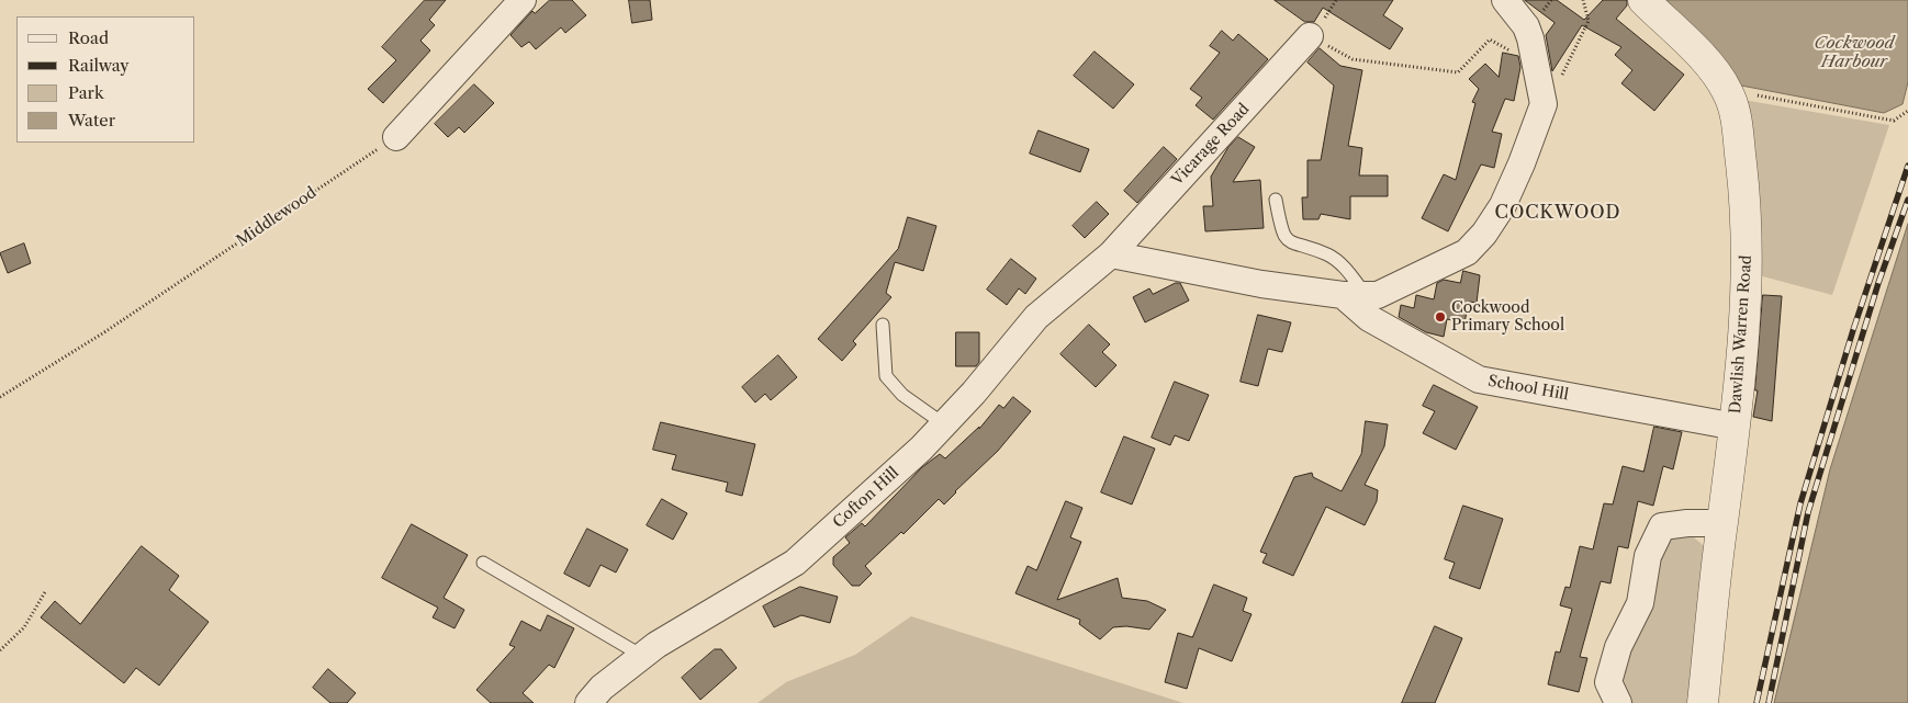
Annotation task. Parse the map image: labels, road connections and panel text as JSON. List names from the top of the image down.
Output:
{
  "streets": {
    "street": [
      "Vicarage Road",
      "Dawlish Warren Road",
      "School Hill",
      "Cofton Hill"
    ],
    "path": ["Middlewood"]
  },
  "crossings": [
    ["Vicarage Road", "Cofton Hill"],
    ["Dawlish Warren Road", "School Hill"]
  ],
  "districts": ["COCKWOOD"],
  "water": ["Cockwood Harbour"],
  "places": ["Cockwood Primary School"],
  "legend": [
    "Road",
    "Railway",
    "Park",
    "Water"
  ]
}
